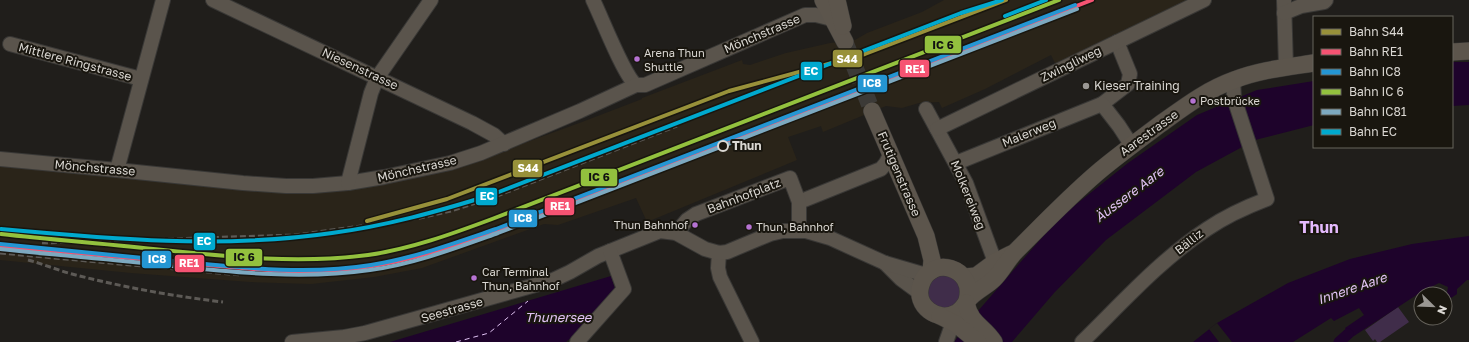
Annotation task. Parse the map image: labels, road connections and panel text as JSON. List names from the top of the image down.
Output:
{
  "streets": {
    "main road": ["Aarestrasse", "Frutigenstrasse"],
    "street": [
      "Mönchstrasse",
      "Mittlere Ringstrasse",
      "Zwingliweg",
      "Niesenstrasse",
      "Malerweg",
      "Molkereiweg",
      "Bahnhofplatz",
      "Bälliz",
      "Seestrasse"
    ]
  },
  "crossings": [
    ["Mönchstrasse", "Mittlere Ringstrasse"],
    ["Mönchstrasse", "Niesenstrasse"],
    ["Zwingliweg", "Malerweg"],
    ["Zwingliweg", "Molkereiweg"],
    ["Malerweg", "Molkereiweg"],
    ["Aarestrasse", "Frutigenstrasse"],
    ["Aarestrasse", "Molkereiweg"],
    ["Aarestrasse", "Bälliz"],
    ["Bahnhofplatz", "Seestrasse"]
  ],
  "districts": ["Thun"],
  "water": ["Äussere Aare", "Innere Aare", "Thunersee"],
  "places": [
    "Arena Thun Shuttle",
    "Kieser Training",
    "Postbrücke",
    "Thun",
    "Thun Bahnhof",
    "Thun, Bahnhof",
    "Car Terminal Thun, Bahnhof"
  ],
  "lines": [
    "rail line S44",
    "rail line RE1",
    "rail line EC",
    "rail line IC8",
    "rail line IC81"
  ],
  "legend": [
    "Bahn S44",
    "Bahn RE1",
    "Bahn IC8",
    "Bahn IC 6",
    "Bahn IC81",
    "Bahn EC"
  ],
  "north": "bottom right"
}
